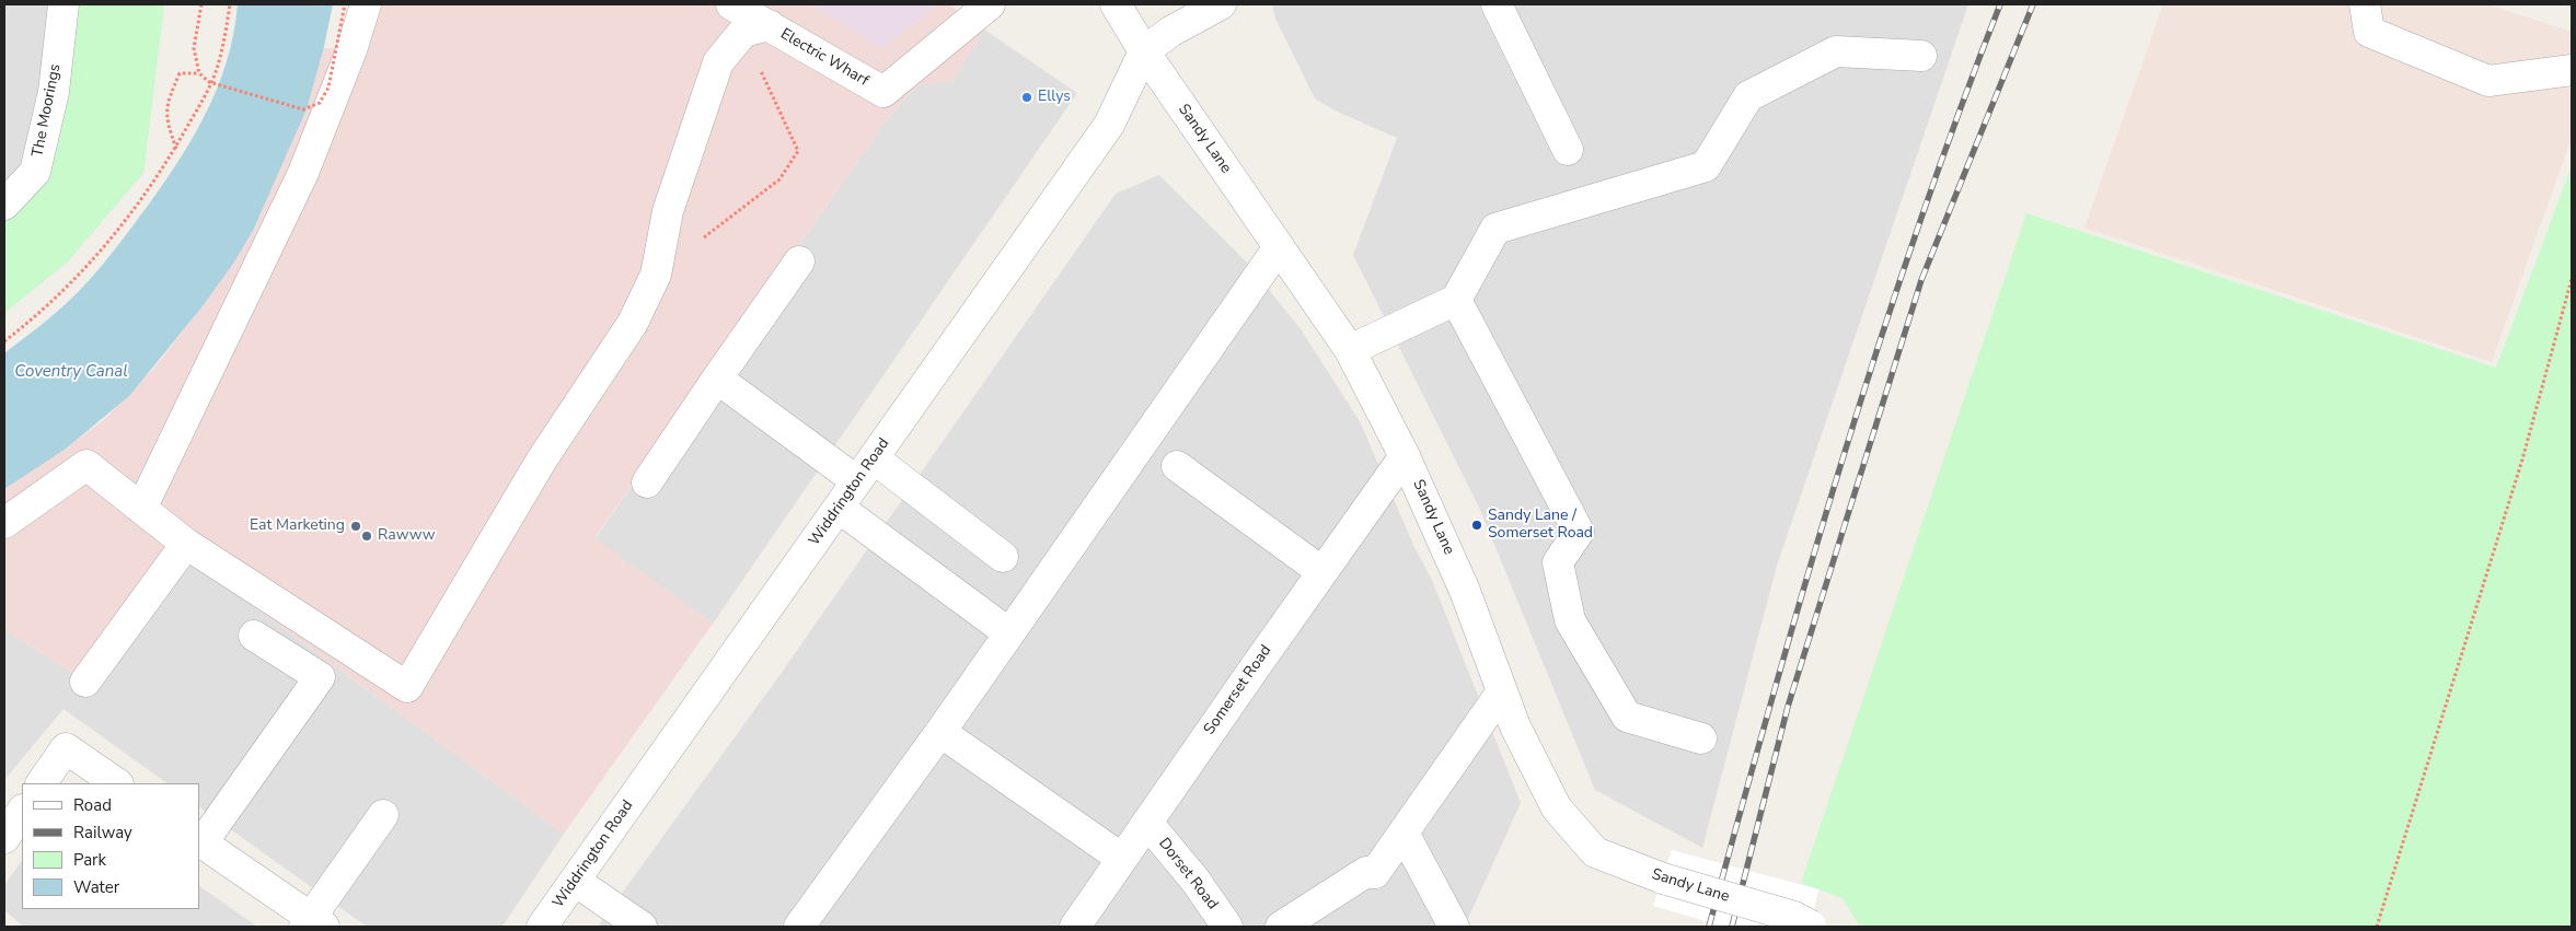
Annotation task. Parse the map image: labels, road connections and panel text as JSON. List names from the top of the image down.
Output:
{
  "streets": {
    "street": [
      "Electric Wharf",
      "The Moorings",
      "Sandy Lane",
      "Widdrington Road",
      "Somerset Road",
      "Dorset Road"
    ]
  },
  "crossings": [
    ["Sandy Lane", "Widdrington Road"],
    ["Sandy Lane", "Somerset Road"],
    ["Somerset Road", "Dorset Road"]
  ],
  "water": ["Coventry Canal"],
  "places": [
    "Ellys",
    "Sandy Lane / Somerset Road",
    "Eat Marketing",
    "Rawww"
  ],
  "legend": [
    "Road",
    "Railway",
    "Park",
    "Water"
  ]
}
